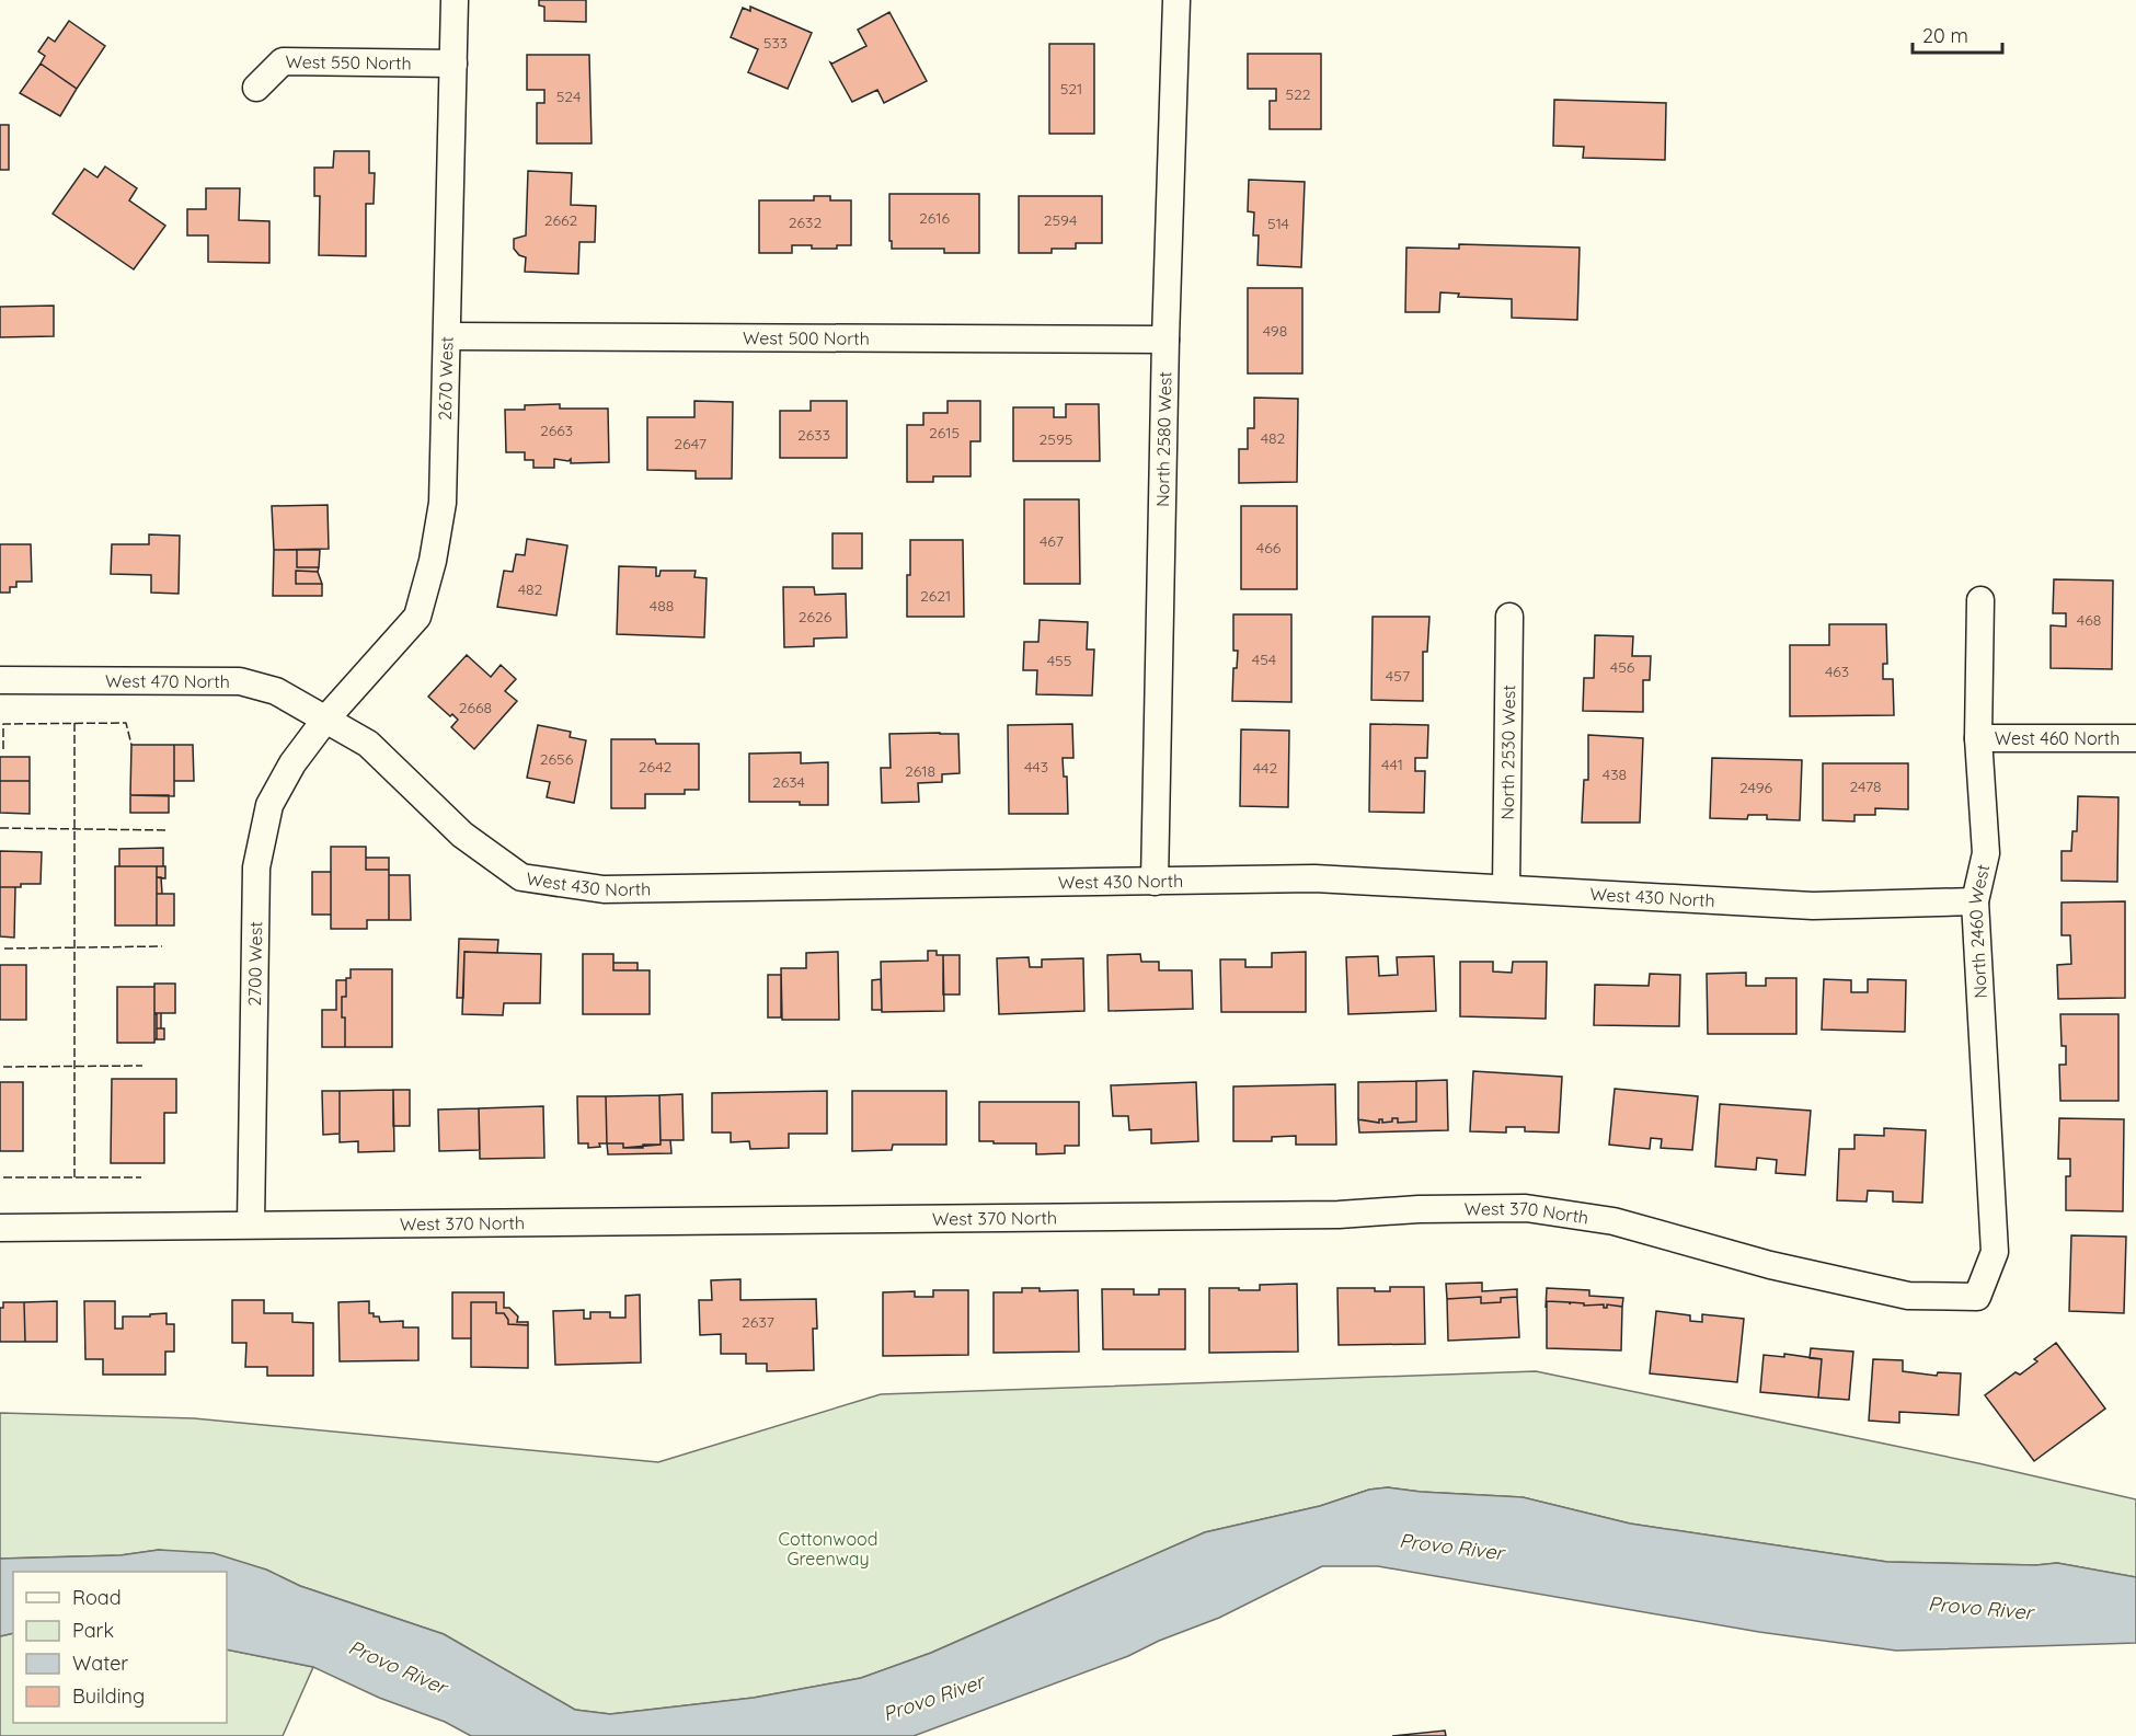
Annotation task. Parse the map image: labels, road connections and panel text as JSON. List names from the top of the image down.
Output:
{
  "streets": {
    "street": [
      "West 550 North",
      "West 500 North",
      "2670 West",
      "North 2580 West",
      "West 470 North",
      "West 460 North",
      "North 2530 West",
      "West 430 North",
      "North 2460 West",
      "2700 West",
      "West 370 North"
    ]
  },
  "crossings": [
    ["West 550 North", "2670 West"],
    ["West 500 North", "2670 West"],
    ["West 500 North", "North 2580 West"],
    ["2670 West", "West 470 North"],
    ["2670 West", "West 430 North"],
    ["2670 West", "2700 West"],
    ["North 2580 West", "West 430 North"],
    ["West 470 North", "West 430 North"],
    ["West 470 North", "2700 West"],
    ["West 460 North", "North 2460 West"],
    ["North 2530 West", "West 430 North"],
    ["West 430 North", "North 2460 West"],
    ["West 430 North", "2700 West"],
    ["North 2460 West", "West 370 North"],
    ["2700 West", "West 370 North"]
  ],
  "water": ["Provo River"],
  "parks": ["Cottonwood Greenway"],
  "house_numbers": [
    "533",
    "521",
    "522",
    "524",
    "2616",
    "2662",
    "2594",
    "2632",
    "514",
    "498",
    "2663",
    "2615",
    "2633",
    "482",
    "2595",
    "2647",
    "467",
    "466",
    "482",
    "2621",
    "488",
    "2626",
    "468",
    "454",
    "455",
    "456",
    "463",
    "457",
    "2668",
    "2656",
    "441",
    "2642",
    "443",
    "442",
    "2618",
    "438",
    "2634",
    "2478",
    "2496",
    "2637"
  ],
  "legend": [
    "Road",
    "Park",
    "Water",
    "Building"
  ],
  "scale_bar": "20 m"
}
